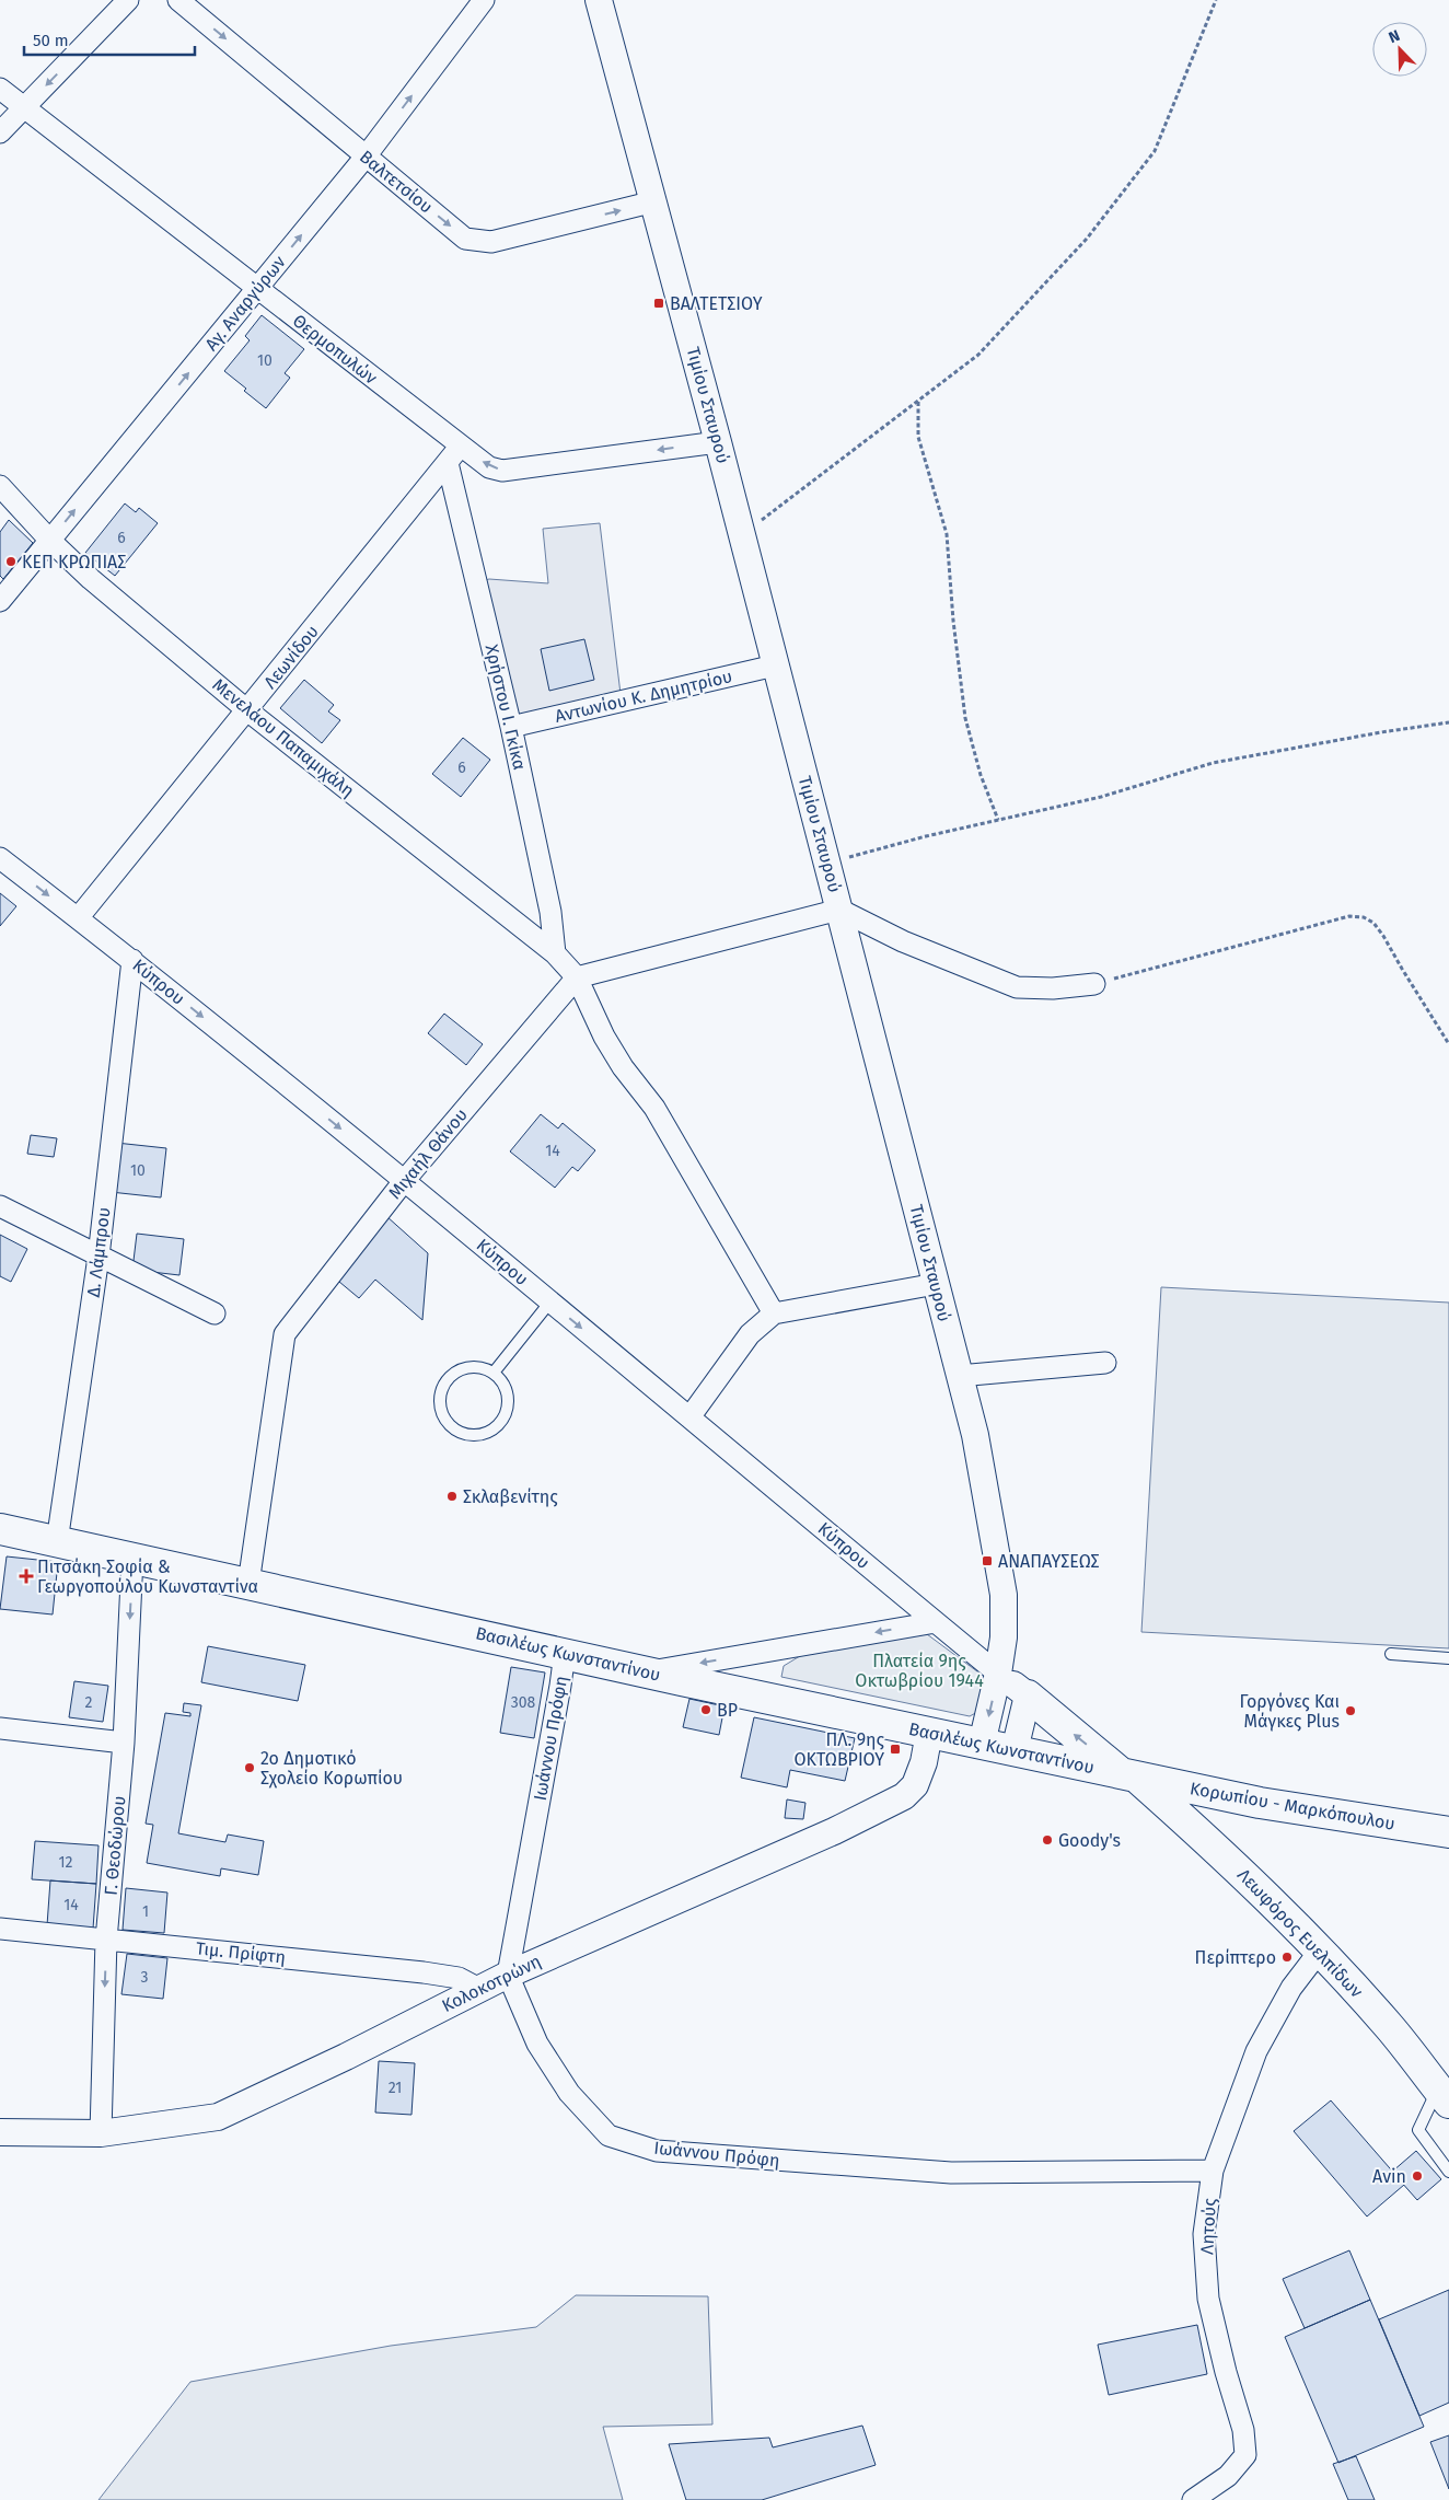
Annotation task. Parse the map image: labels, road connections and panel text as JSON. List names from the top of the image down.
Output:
{
  "streets": {
    "main road": ["Βασιλέως Κωνσταντίνου", "Κορωπίου - Μαρκόπουλου", "Λεωφόρος Ευελπίδων"],
    "street": [
      "Βαλτετσίου",
      "Αγ. Αναργύρων",
      "Θερμοπυλών",
      "Τιμίου Σταυρού",
      "Λεωνίδου",
      "Αντωνίου Κ. Δημητρίου",
      "Χρήστου Ι. Γκίκα",
      "Μενελάου Παπαμιχάλη",
      "Κύπρου",
      "Μιχαήλ Θάνου",
      "Δ. Λάμπρου",
      "Ιωάννου Πρόφη",
      "Γ. Θεοδώρου",
      "Τιμ. Πρίφτη",
      "Κολοκοτρώνη",
      "Λητούς"
    ]
  },
  "crossings": [
    ["Βαλτετσίου", "Αγ. Αναργύρων"],
    ["Βαλτετσίου", "Τιμίου Σταυρού"],
    ["Αγ. Αναργύρων", "Θερμοπυλών"],
    ["Αγ. Αναργύρων", "Μενελάου Παπαμιχάλη"],
    ["Θερμοπυλών", "Τιμίου Σταυρού"],
    ["Θερμοπυλών", "Λεωνίδου"],
    ["Τιμίου Σταυρού", "Αντωνίου Κ. Δημητρίου"],
    ["Τιμίου Σταυρού", "Κύπρου"],
    ["Τιμίου Σταυρού", "Βασιλέως Κωνσταντίνου"],
    ["Λεωνίδου", "Χρήστου Ι. Γκίκα"],
    ["Λεωνίδου", "Μενελάου Παπαμιχάλη"],
    ["Λεωνίδου", "Κύπρου"],
    ["Αντωνίου Κ. Δημητρίου", "Χρήστου Ι. Γκίκα"],
    ["Χρήστου Ι. Γκίκα", "Μενελάου Παπαμιχάλη"],
    ["Μενελάου Παπαμιχάλη", "Μιχαήλ Θάνου"],
    ["Κύπρου", "Μιχαήλ Θάνου"],
    ["Κύπρου", "Δ. Λάμπρου"],
    ["Μιχαήλ Θάνου", "Βασιλέως Κωνσταντίνου"],
    ["Δ. Λάμπρου", "Βασιλέως Κωνσταντίνου"],
    ["Βασιλέως Κωνσταντίνου", "Ιωάννου Πρόφη"],
    ["Βασιλέως Κωνσταντίνου", "Κορωπίου - Μαρκόπουλου"],
    ["Βασιλέως Κωνσταντίνου", "Γ. Θεοδώρου"],
    ["Βασιλέως Κωνσταντίνου", "Λεωφόρος Ευελπίδων"],
    ["Βασιλέως Κωνσταντίνου", "Κολοκοτρώνη"],
    ["Ιωάννου Πρόφη", "Κολοκοτρώνη"],
    ["Ιωάννου Πρόφη", "Λητούς"],
    ["Κορωπίου - Μαρκόπουλου", "Λεωφόρος Ευελπίδων"],
    ["Γ. Θεοδώρου", "Τιμ. Πρίφτη"],
    ["Γ. Θεοδώρου", "Κολοκοτρώνη"],
    ["Λεωφόρος Ευελπίδων", "Λητούς"],
    ["Τιμ. Πρίφτη", "Κολοκοτρώνη"]
  ],
  "one_way": [
    "Βαλτετσίου",
    "Αγ. Αναργύρων",
    "Κύπρου",
    "Γ. Θεοδώρου"
  ],
  "parks": ["Πλατεία 9ης Οκτωβρίου 1944"],
  "places": {
    "transit": ["ΒΑΛΤΕΤΣΙΟΥ", "ΑΝΑΠΑΥΣΕΩΣ", "ΠΛ. 9ης ΟΚΤΩΒΡΙΟΥ"],
    "other": [
      "ΚΕΠ ΚΡΩΠΙΑΣ",
      "Σκλαβενίτης",
      "BP",
      "Γοργόνες Και Μάγκες Plus",
      "2ο Δημοτικό Σχολείο Κορωπίου",
      "Goody's",
      "Περίπτερο",
      "Avin"
    ],
    "health": ["Πιτσάκη Σοφία & Γεωργοπούλου Κωνσταντίνα"]
  },
  "house_numbers": [
    "10",
    "6",
    "6",
    "14",
    "10",
    "2",
    "308",
    "12",
    "14",
    "1",
    "3",
    "21"
  ],
  "scale_bar": "50 m",
  "north": "top left"
}
